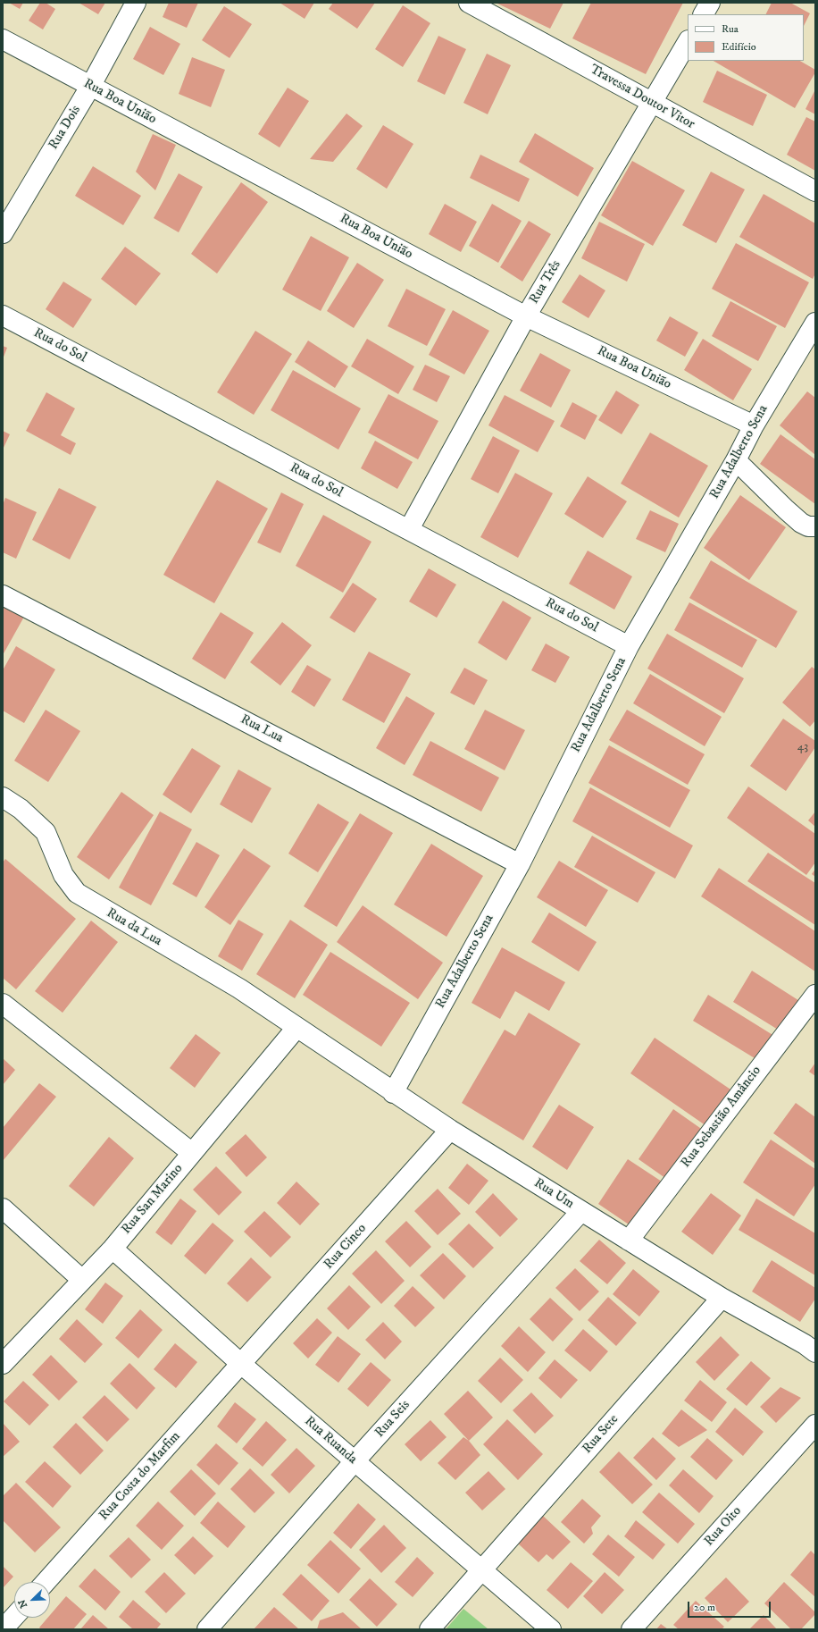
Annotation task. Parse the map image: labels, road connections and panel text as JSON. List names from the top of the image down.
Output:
{
  "streets": {
    "street": [
      "Travessa Doutor Vitor",
      "Rua Boa União",
      "Rua Dois",
      "Rua Três",
      "Rua do Sol",
      "Rua Adalberto Sena",
      "Rua Lua",
      "Rua da Lua",
      "Rua Sebastião Amâncio",
      "Rua Um",
      "Rua San Marino",
      "Rua Cinco",
      "Rua Seis",
      "Rua Sete",
      "Rua Ruanda",
      "Rua Costa do Marfim",
      "Rua Oito"
    ]
  },
  "crossings": [
    ["Travessa Doutor Vitor", "Rua Três"],
    ["Rua Boa União", "Rua Dois"],
    ["Rua Boa União", "Rua Três"],
    ["Rua Boa União", "Rua Adalberto Sena"],
    ["Rua Três", "Rua do Sol"],
    ["Rua do Sol", "Rua Adalberto Sena"],
    ["Rua Adalberto Sena", "Rua Lua"],
    ["Rua Adalberto Sena", "Rua Um"],
    ["Rua da Lua", "Rua Um"],
    ["Rua da Lua", "Rua San Marino"],
    ["Rua Sebastião Amâncio", "Rua Um"],
    ["Rua Um", "Rua San Marino"],
    ["Rua Um", "Rua Cinco"],
    ["Rua Um", "Rua Seis"],
    ["Rua Um", "Rua Sete"],
    ["Rua San Marino", "Rua Ruanda"],
    ["Rua Cinco", "Rua Ruanda"],
    ["Rua Cinco", "Rua Costa do Marfim"],
    ["Rua Seis", "Rua Ruanda"],
    ["Rua Sete", "Rua Ruanda"],
    ["Rua Ruanda", "Rua Costa do Marfim"]
  ],
  "house_numbers": ["43"],
  "legend": ["Rua", "Edifício"],
  "scale_bar": "20 m",
  "north": "bottom left"
}
